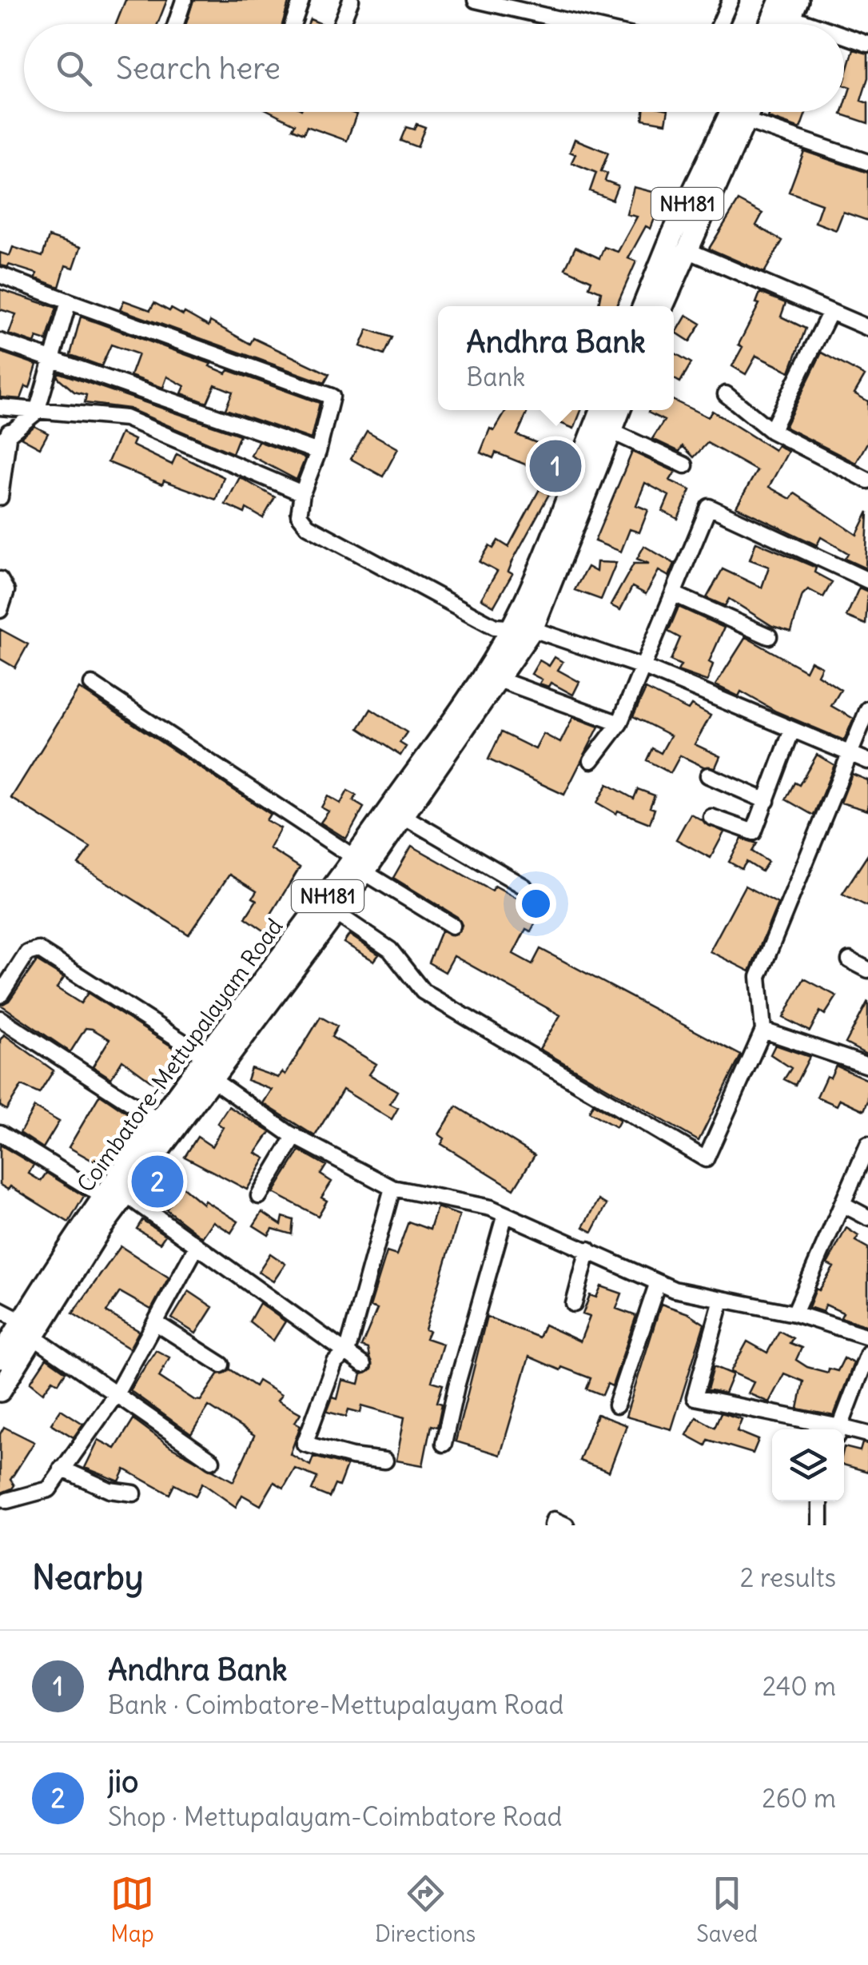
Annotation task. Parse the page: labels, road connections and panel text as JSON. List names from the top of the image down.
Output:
{
  "streets": {
    "highway": ["NH181", "Coimbatore-Mettupalayam Road"]
  },
  "crossings": [
    ["NH181", "Coimbatore-Mettupalayam Road"]
  ],
  "page": {
    "search": "Search here",
    "popup": ["Andhra Bank", "Bank"],
    "pins": ["1", "2"],
    "heading": ["Nearby", "2 results"],
    "list": [
      {
        "mark": "1",
        "name": "Andhra Bank",
        "note": "Bank · Coimbatore-Mettupalayam Road",
        "value": "240 m"
      },
      {
        "mark": "2",
        "name": "jio",
        "note": "Shop · Mettupalayam-Coimbatore Road",
        "value": "260 m"
      }
    ],
    "nav": ["Map", "Directions", "Saved"]
  }
}
